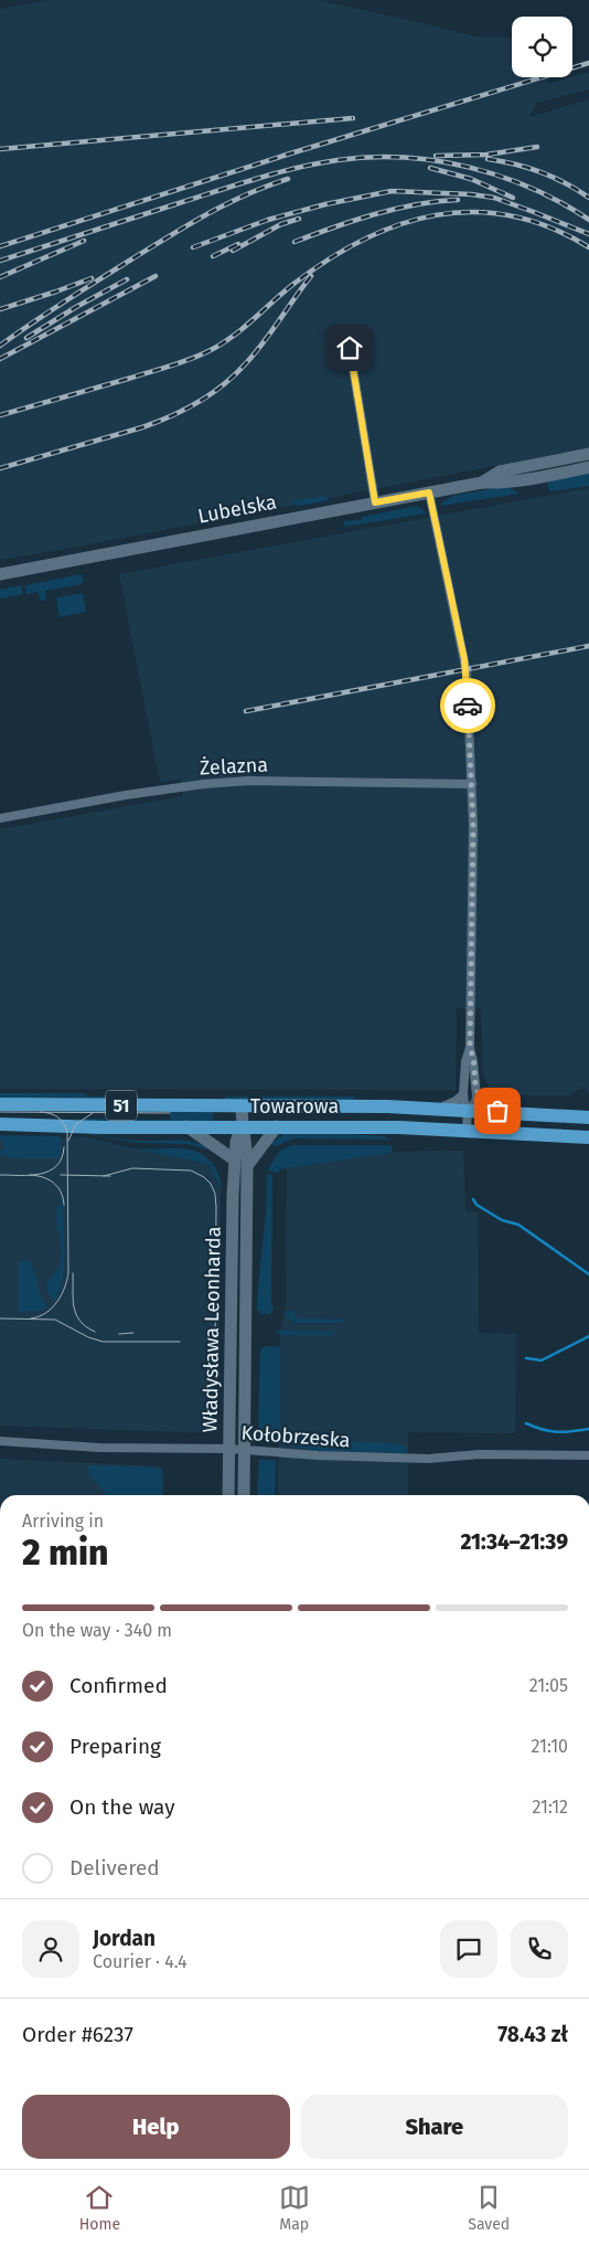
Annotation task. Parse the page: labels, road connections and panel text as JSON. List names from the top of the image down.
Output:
{
  "streets": {
    "main road": [
      "Lubelska",
      "51",
      "Towarowa",
      "Władysława Leonharda"
    ],
    "street": ["Żelazna", "Kołobrzeska"]
  },
  "crossings": [
    ["Towarowa", "Władysława Leonharda"],
    ["Władysława Leonharda", "Kołobrzeska"]
  ],
  "page": {
    "heading": ["2 min", "Arriving in", "21:34–21:39"],
    "panel": [
      "Jordan",
      "Courier · 4.4",
      "Order #6237",
      "78.43 zł"
    ],
    "bar": "On the way · 340 m",
    "list": [
      ["Confirmed", "21:05"],
      ["Preparing", "21:10"],
      ["On the way", "21:12"],
      "Delivered"
    ],
    "buttons": ["Help", "Share"],
    "tabs": ["Home", "Map", "Saved"]
  }
}
